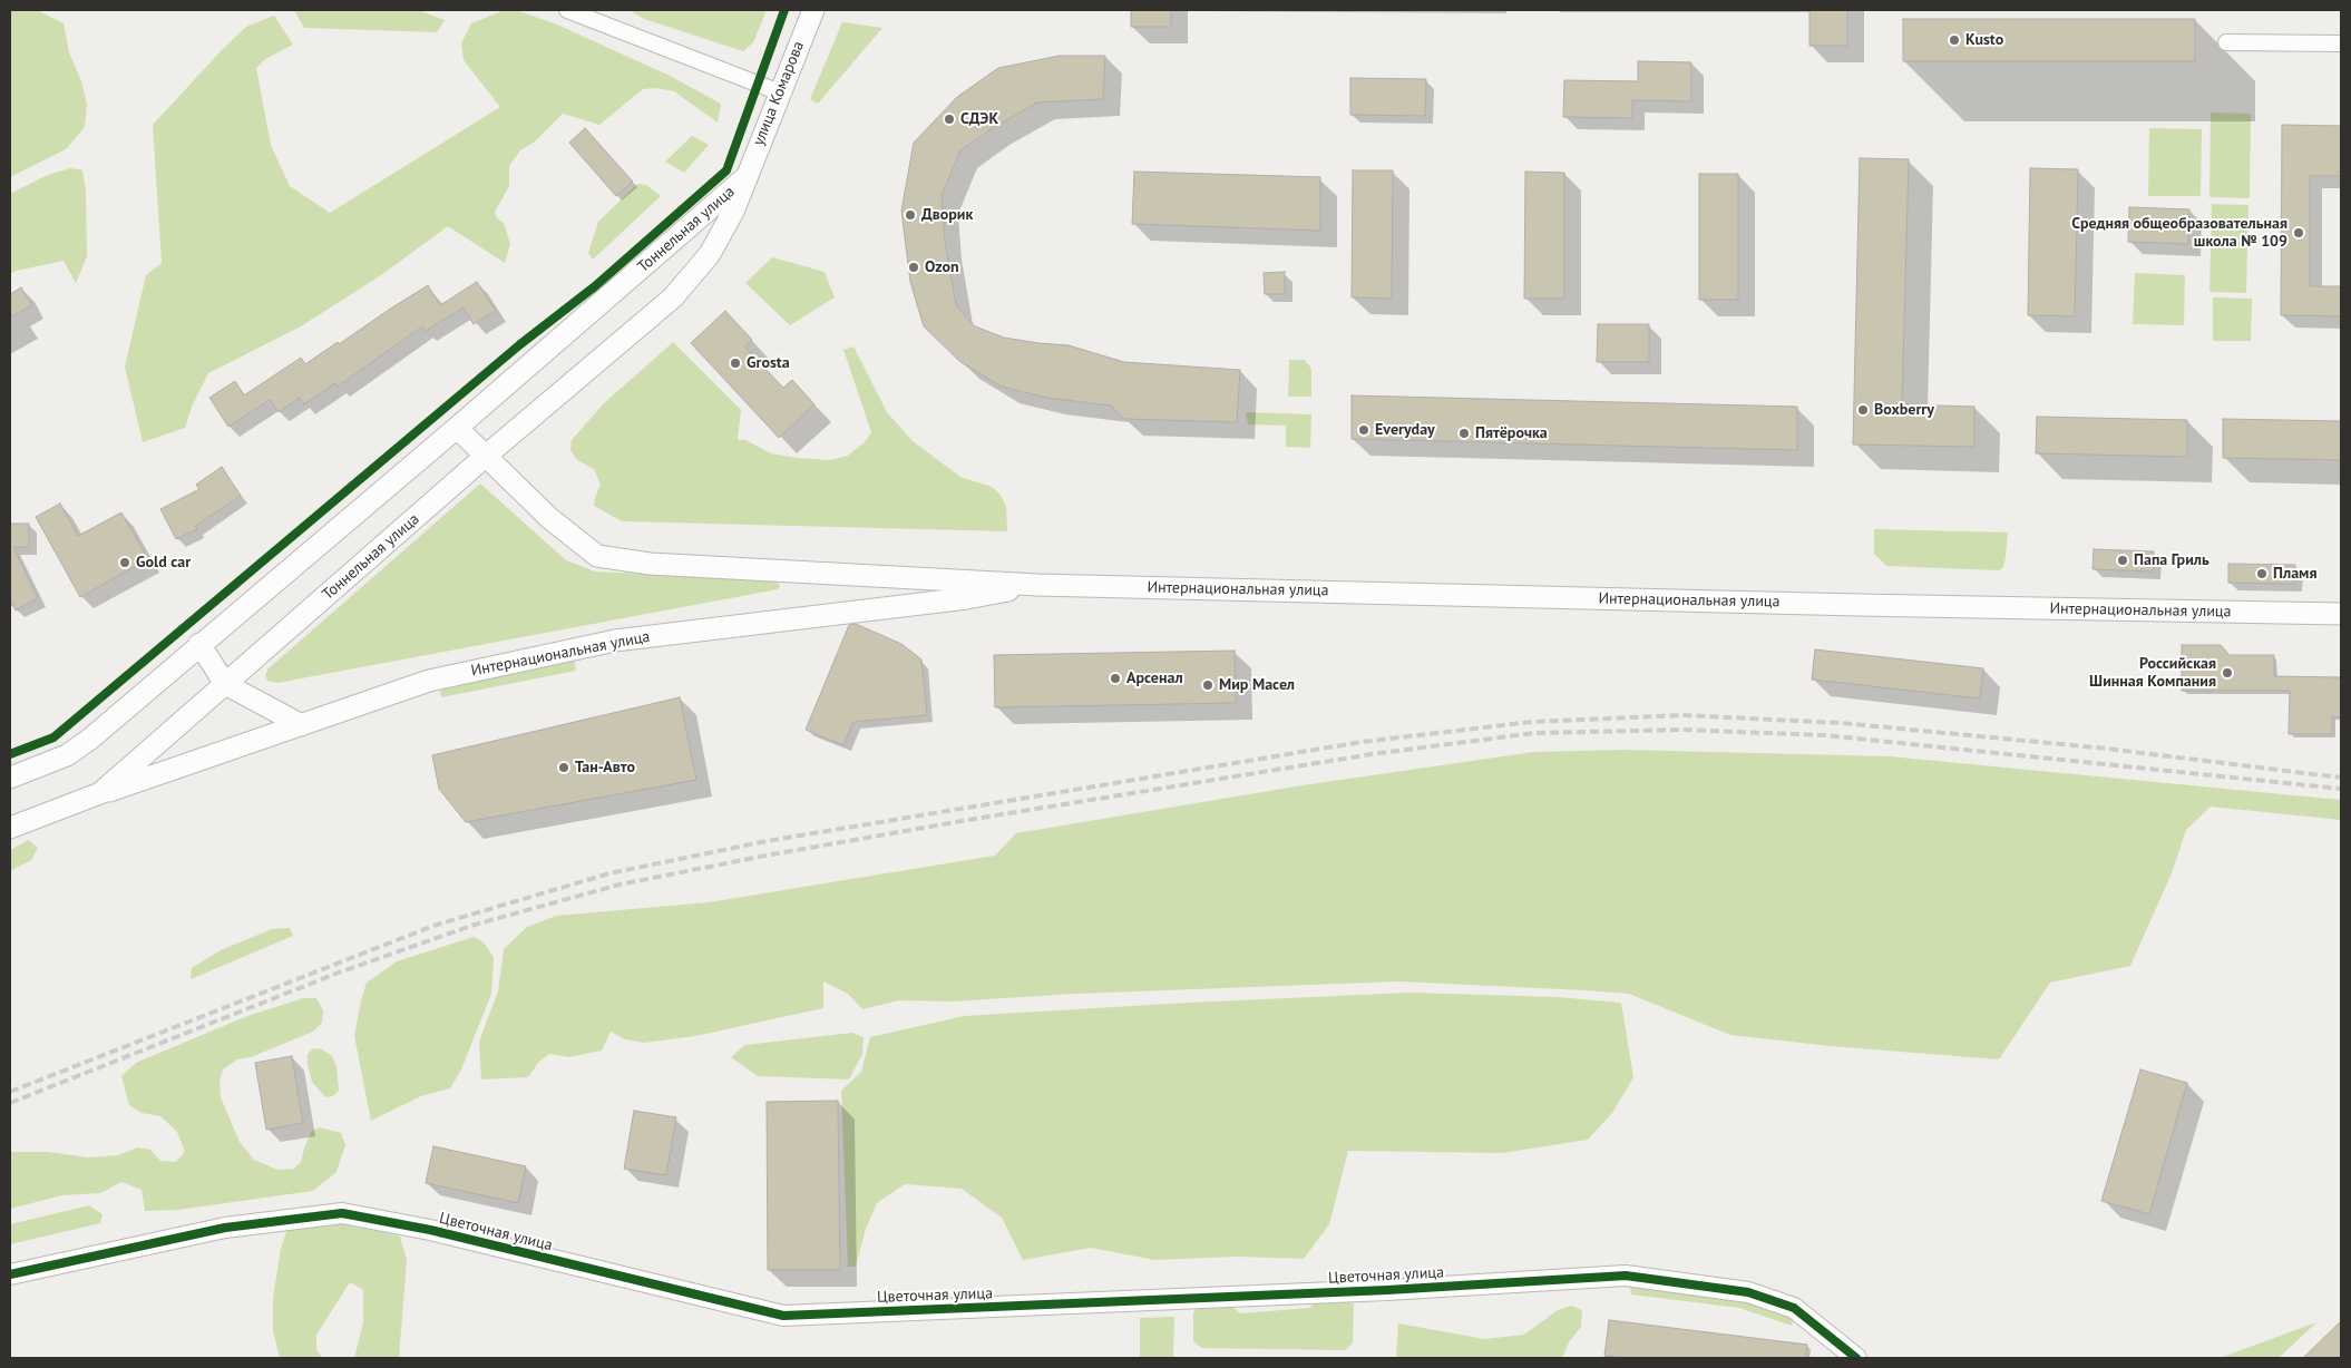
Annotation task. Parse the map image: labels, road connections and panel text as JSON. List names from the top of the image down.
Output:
{
  "streets": {
    "main road": ["улица Комарова", "Тоннельная улица", "Интернациональная улица"],
    "street": ["Цветочная улица"]
  },
  "crossings": [
    ["улица Комарова", "Тоннельная улица"],
    ["Тоннельная улица", "Интернациональная улица"]
  ],
  "places": [
    "Kusto",
    "СДЭК",
    "Дворик",
    "Средняя общеобразовательная школа № 109",
    "Ozon",
    "Grosta",
    "Boxberry",
    "Everyday",
    "Пятёрочка",
    "Папа Гриль",
    "Gold car",
    "Пламя",
    "Российская Шинная Компания",
    "Арсенал",
    "Мир Масел",
    "Тан-Авто"
  ]
}
